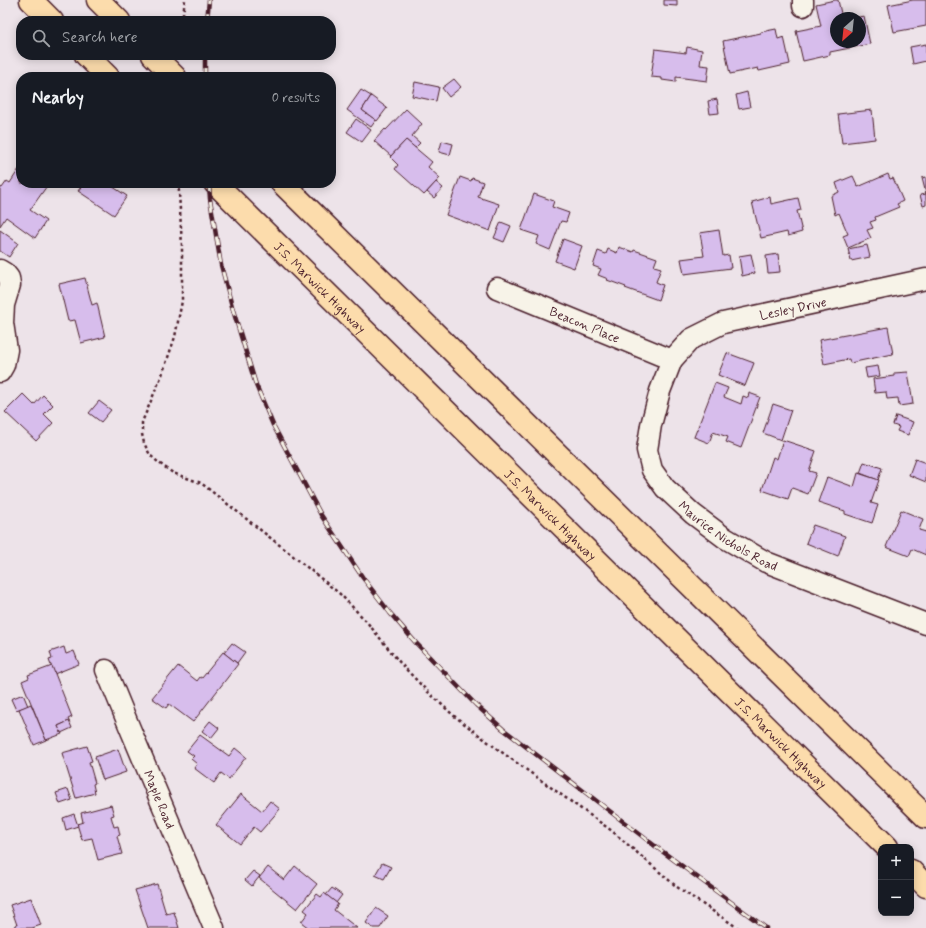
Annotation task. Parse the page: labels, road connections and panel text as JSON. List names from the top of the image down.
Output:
{
  "streets": {
    "highway": ["J.S. Marwick Highway"],
    "street": [
      "Lesley Drive",
      "Beacon Place",
      "Maurice Nichols Road",
      "Maple Road"
    ]
  },
  "crossings": [
    ["Lesley Drive", "Beacon Place"],
    ["Lesley Drive", "Maurice Nichols Road"],
    ["Beacon Place", "Maurice Nichols Road"]
  ],
  "north": "bottom left",
  "page": {
    "search": "Search here",
    "heading": ["Nearby", "0 results"],
    "map_buttons": ["+", "−"]
  }
}
